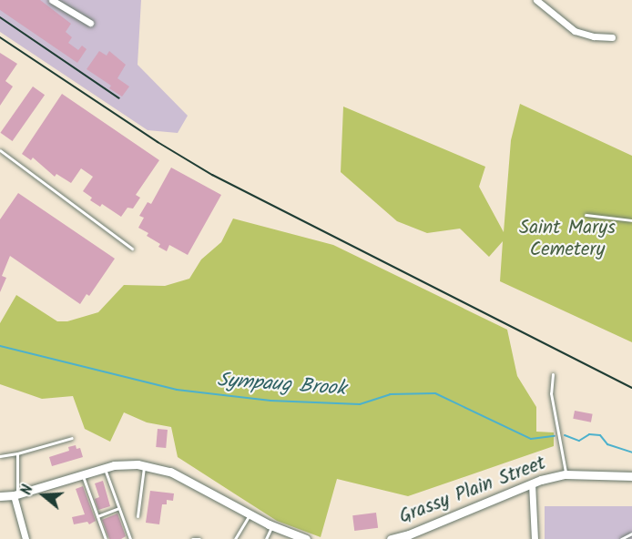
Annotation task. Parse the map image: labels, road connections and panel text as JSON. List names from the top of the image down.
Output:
{
  "streets": {
    "main road": ["Grassy Plain Street"]
  },
  "water": ["Sympaug Brook"],
  "parks": ["Saint Marys Cemetery"],
  "north": "left"
}
